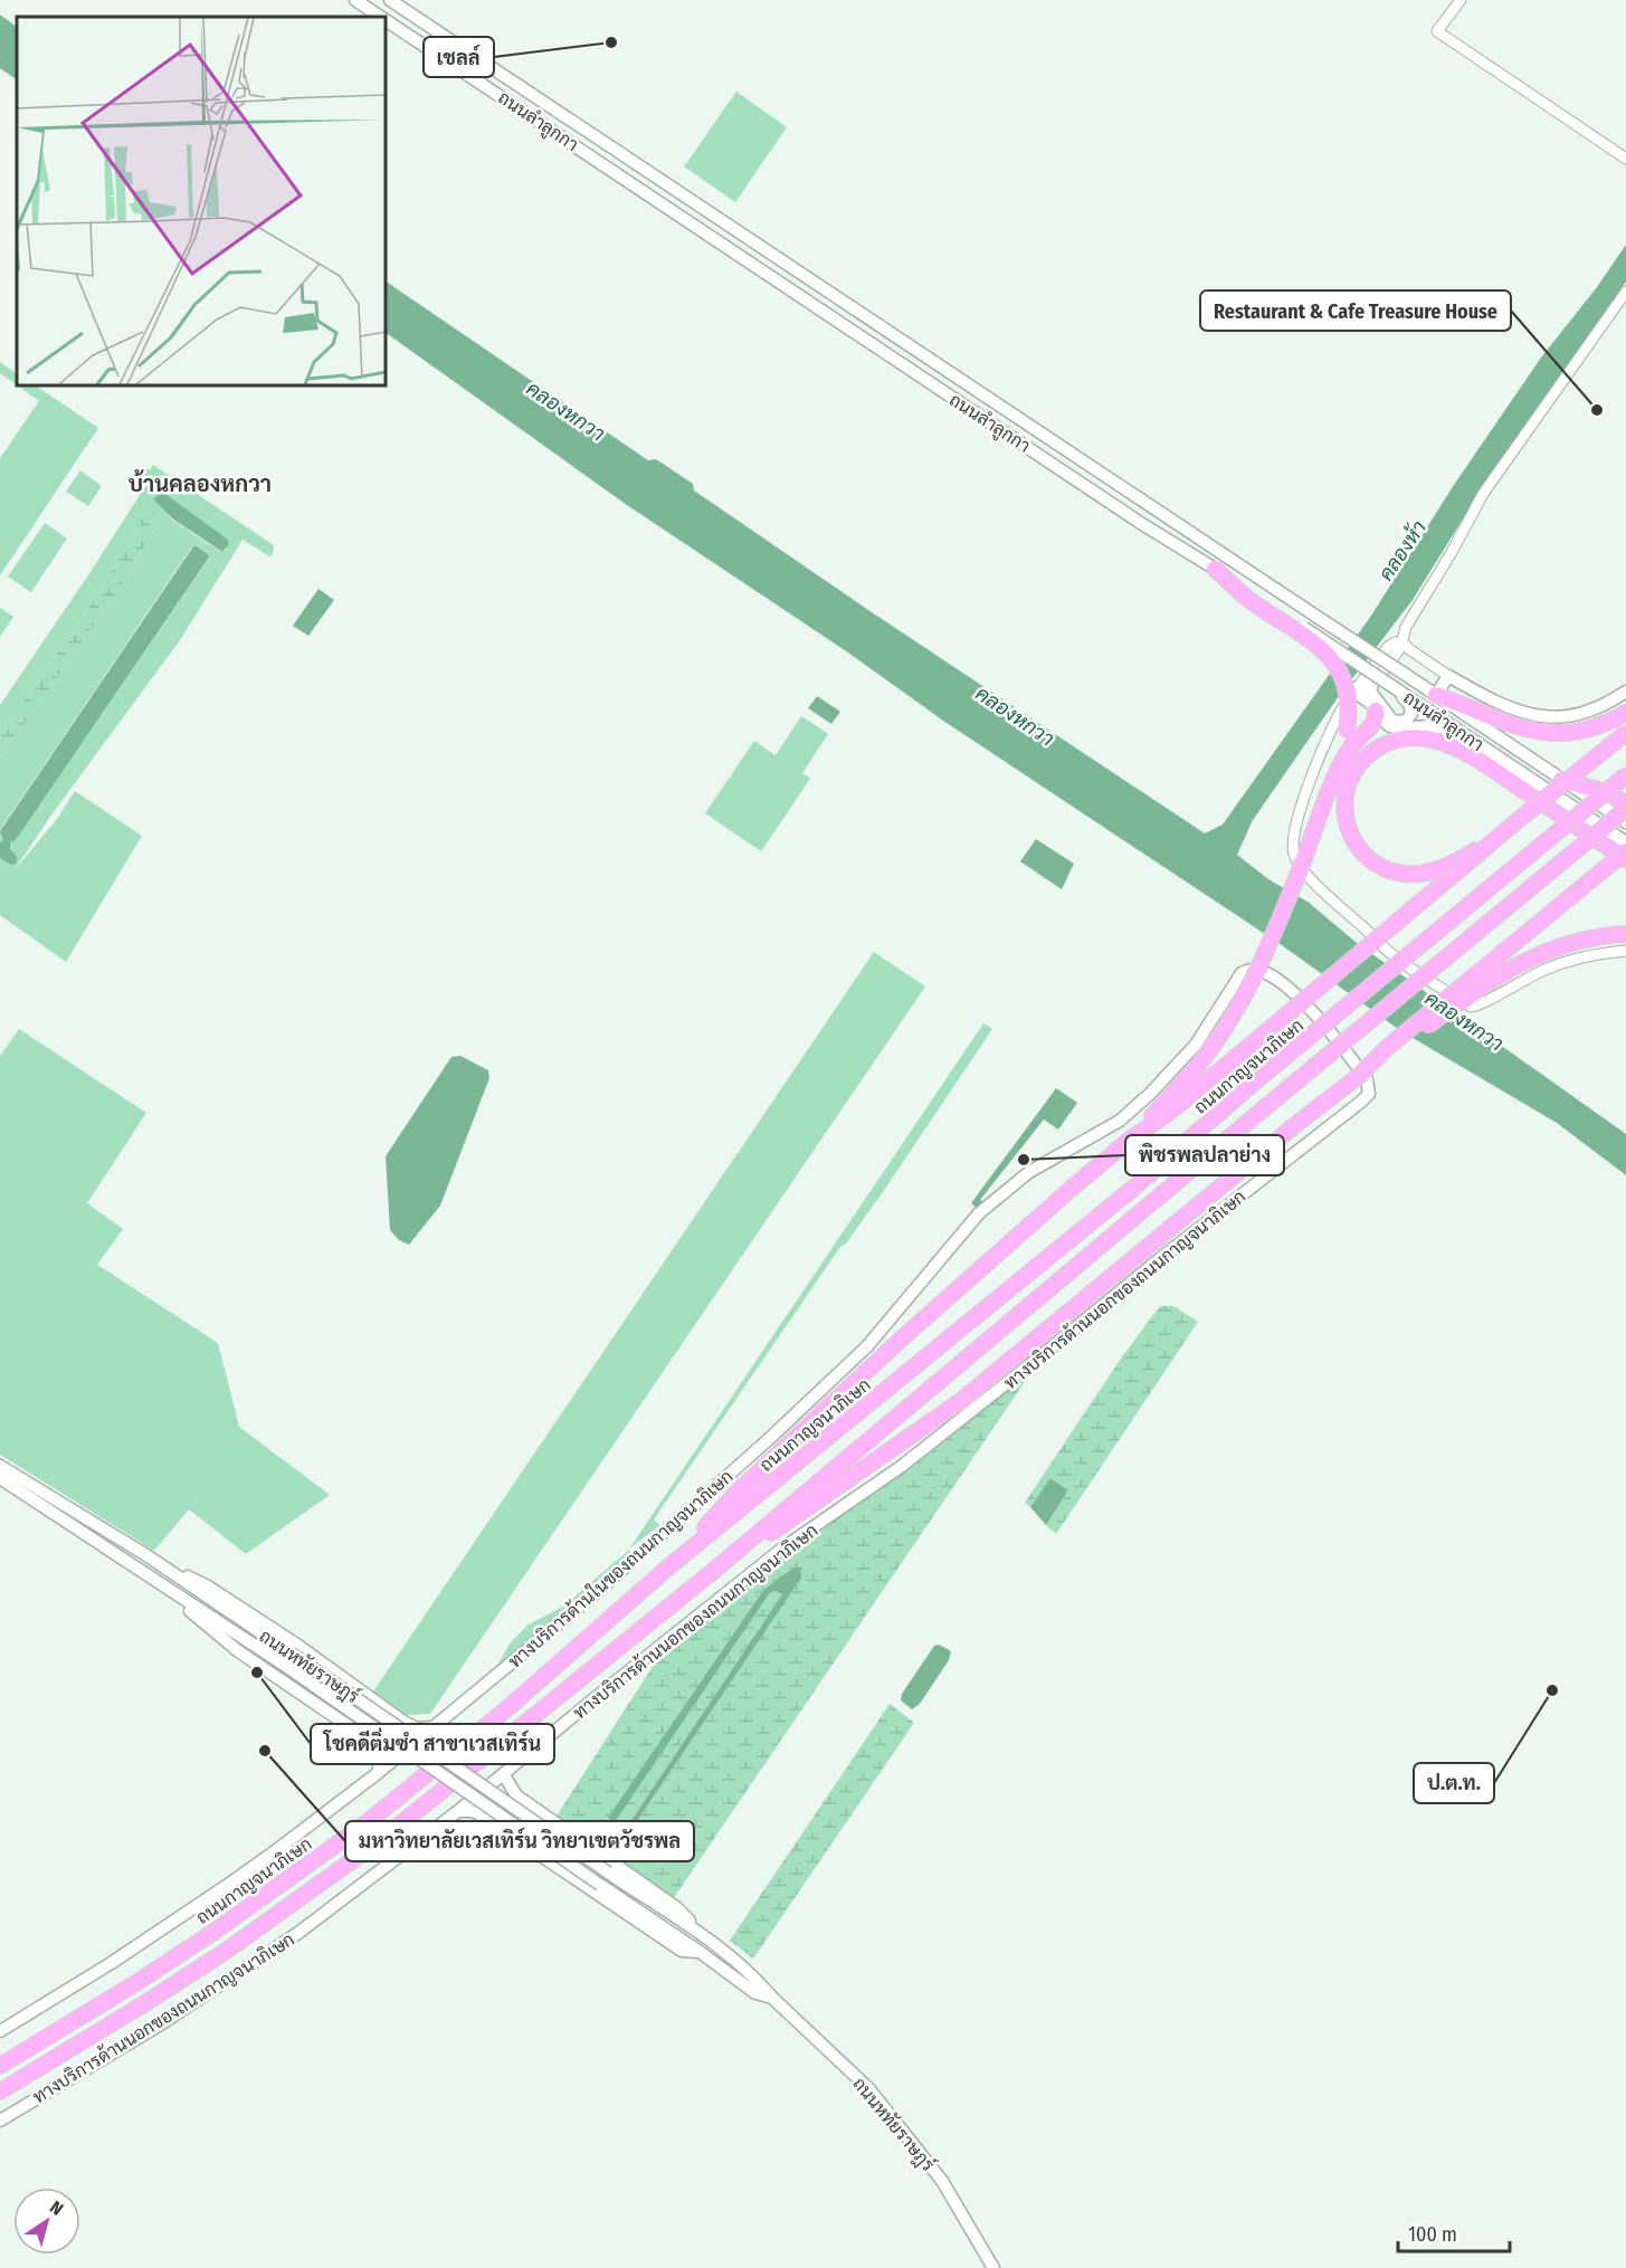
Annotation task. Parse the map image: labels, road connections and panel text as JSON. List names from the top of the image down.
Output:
{
  "streets": {
    "highway": ["ถนนกาญจนาภิเษก"],
    "main road": [
      "ถนนลำลูกกา",
      "ทางบริการด้านนอกของถนนกาญจนาภิเษก",
      "ทางบริการด้านในของถนนกาญจนาภิเษก",
      "ถนนหทัยราษฎร์"
    ]
  },
  "crossings": [
    ["ทางบริการด้านนอกของถนนกาญจนาภิเษก", "ทางบริการด้านในของถนนกาญจนาภิเษก"]
  ],
  "districts": ["บ้านคลองหกวา"],
  "water": ["คลองหกวา", "คลองห้า"],
  "places": [
    "เชลล์",
    "Restaurant & Cafe Treasure House",
    "พิชรพลปลาย่าง",
    "โชคดีติ่มซำ สาขาเวสเทิร์น",
    "ป.ต.ท.",
    "มหาวิทยาลัยเวสเทิร์น วิทยาเขตวัชรพล"
  ],
  "scale_bar": "100 m",
  "north": "top right"
}
